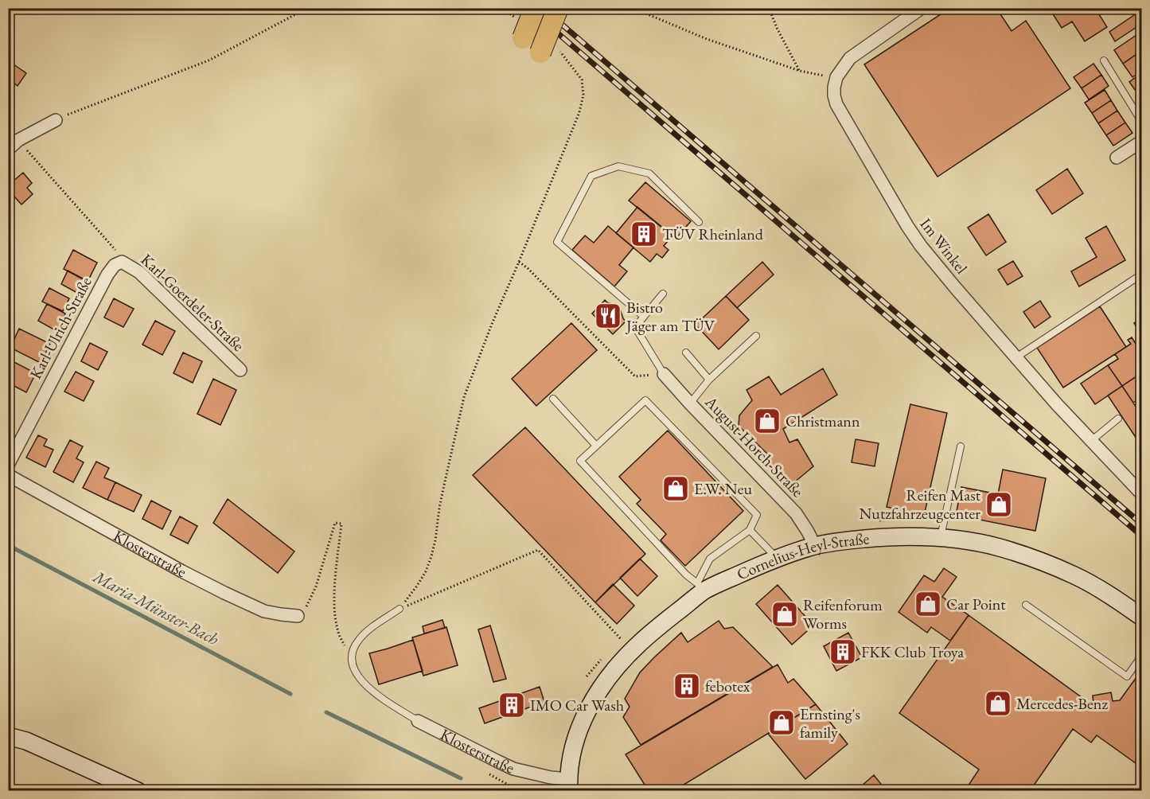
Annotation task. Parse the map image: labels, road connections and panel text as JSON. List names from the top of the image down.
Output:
{
  "streets": {
    "main road": ["Cornelius-Heyl-Straße"],
    "street": [
      "Im Winkel",
      "Karl-Goerdeler-Straße",
      "Karl-Ulrich-Straße",
      "August-Horch-Straße",
      "Klosterstraße"
    ]
  },
  "crossings": [
    ["Karl-Goerdeler-Straße", "Karl-Ulrich-Straße"],
    ["August-Horch-Straße", "Cornelius-Heyl-Straße"],
    ["Klosterstraße", "Cornelius-Heyl-Straße"]
  ],
  "water": ["Maria-Münster-Bach"],
  "places": {
    "building": [
      "TÜV Rheinland",
      "FKK Club Troya",
      "febotex",
      "IMO Car Wash"
    ],
    "restaurant": ["Bistro Jäger am TÜV"],
    "shop": [
      "Christmann",
      "E.W. Neu",
      "Reifen Mast Nutzfahrzeugcenter",
      "Car Point",
      "Reifenforum Worms",
      "Mercedes-Benz",
      "Ernsting's family"
    ]
  }
}
